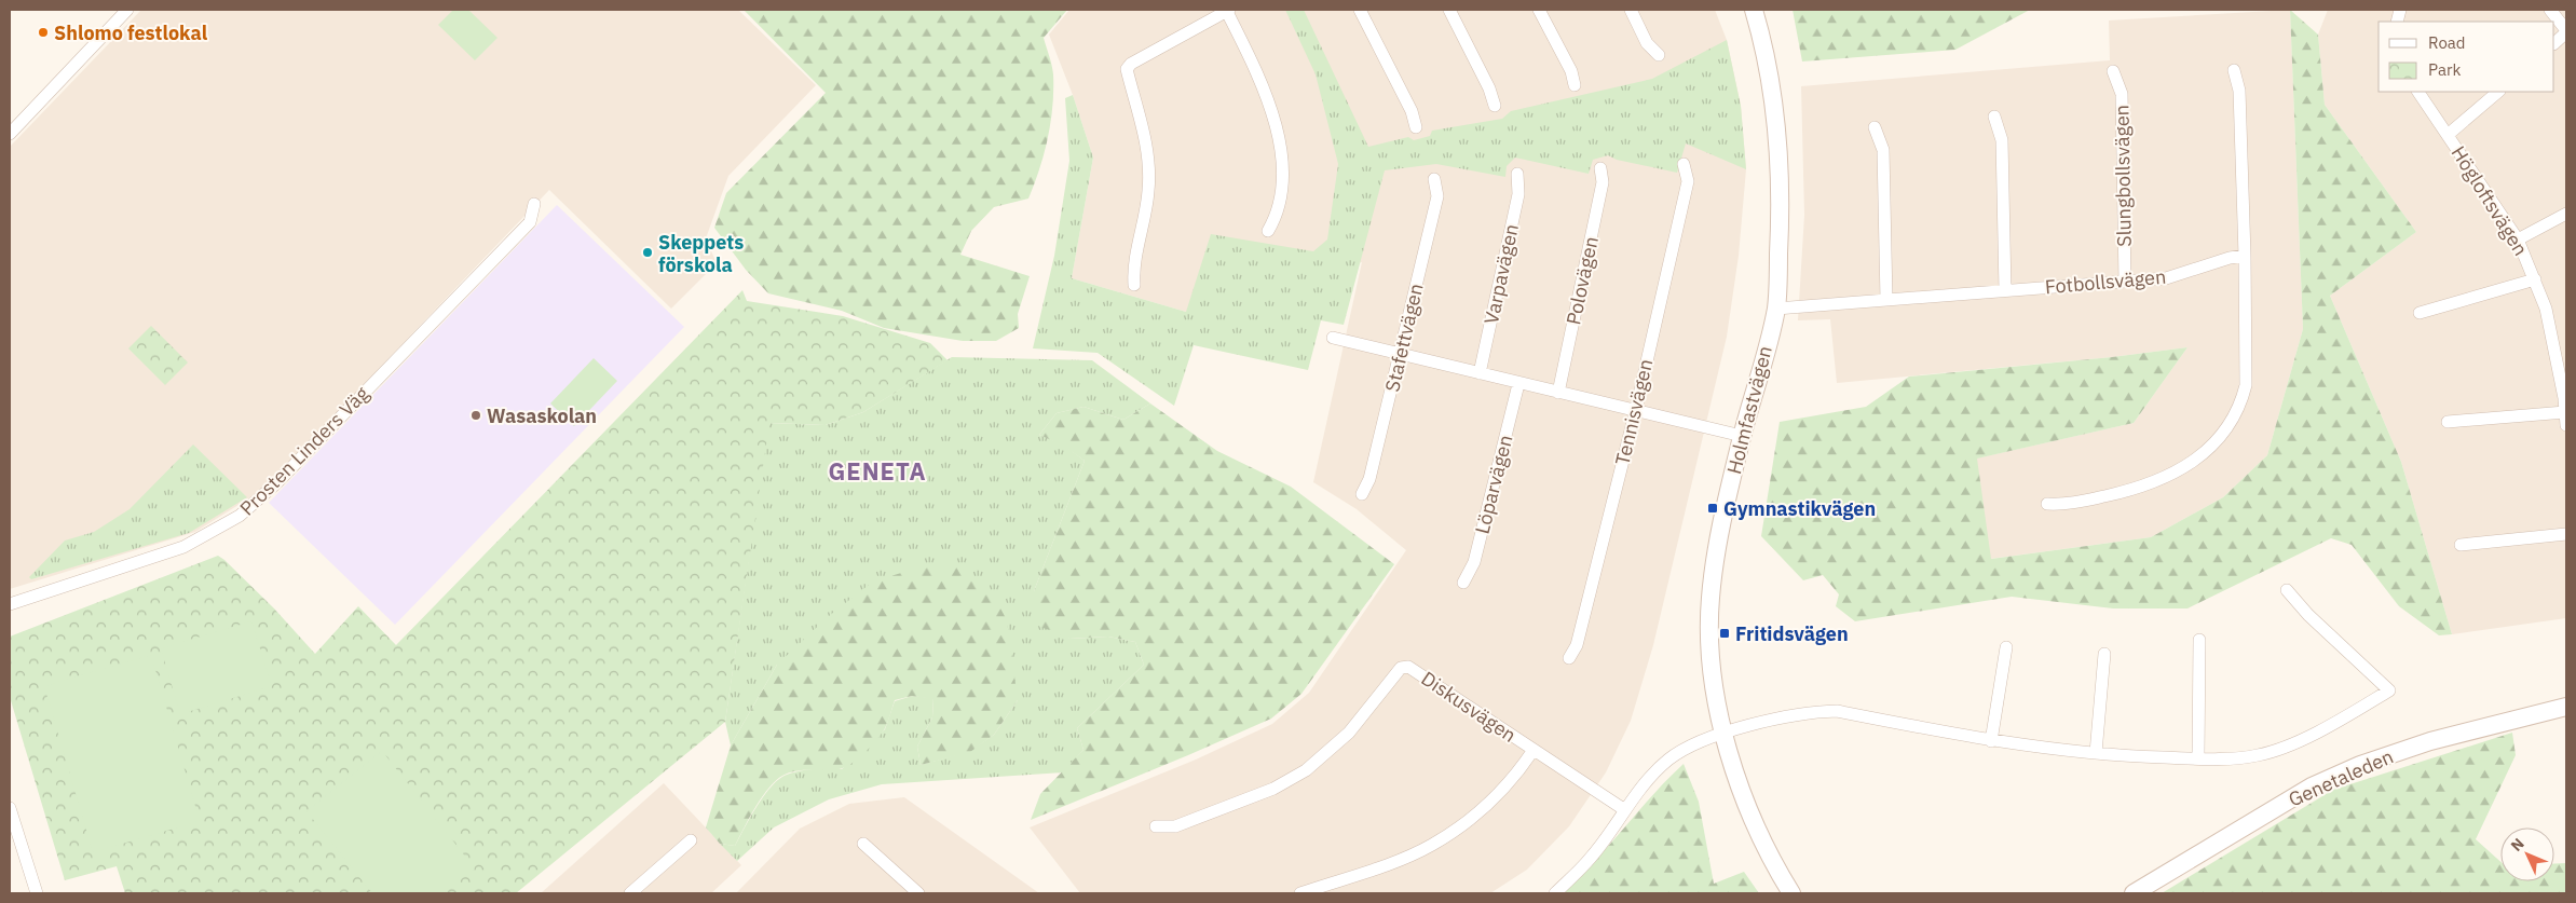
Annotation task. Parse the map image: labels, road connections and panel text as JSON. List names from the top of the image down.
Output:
{
  "streets": {
    "street": [
      "Slungbollsvägen",
      "Högloftsvägen",
      "Varpavägen",
      "Polovägen",
      "Fotbollsvägen",
      "Stafettvägen",
      "Holmfastvägen",
      "Tennisvägen",
      "Prosten Linders Väg",
      "Löparvägen",
      "Diskusvägen",
      "Genetaleden"
    ]
  },
  "crossings": [
    ["Slungbollsvägen", "Fotbollsvägen"],
    ["Fotbollsvägen", "Holmfastvägen"]
  ],
  "districts": ["GENETA"],
  "places": {
    "other": ["Shlomo festlokal", "Skeppets förskola", "Wasaskolan"],
    "transit": ["Gymnastikvägen", "Fritidsvägen"]
  },
  "legend": ["Road", "Park"],
  "north": "top left"
}
